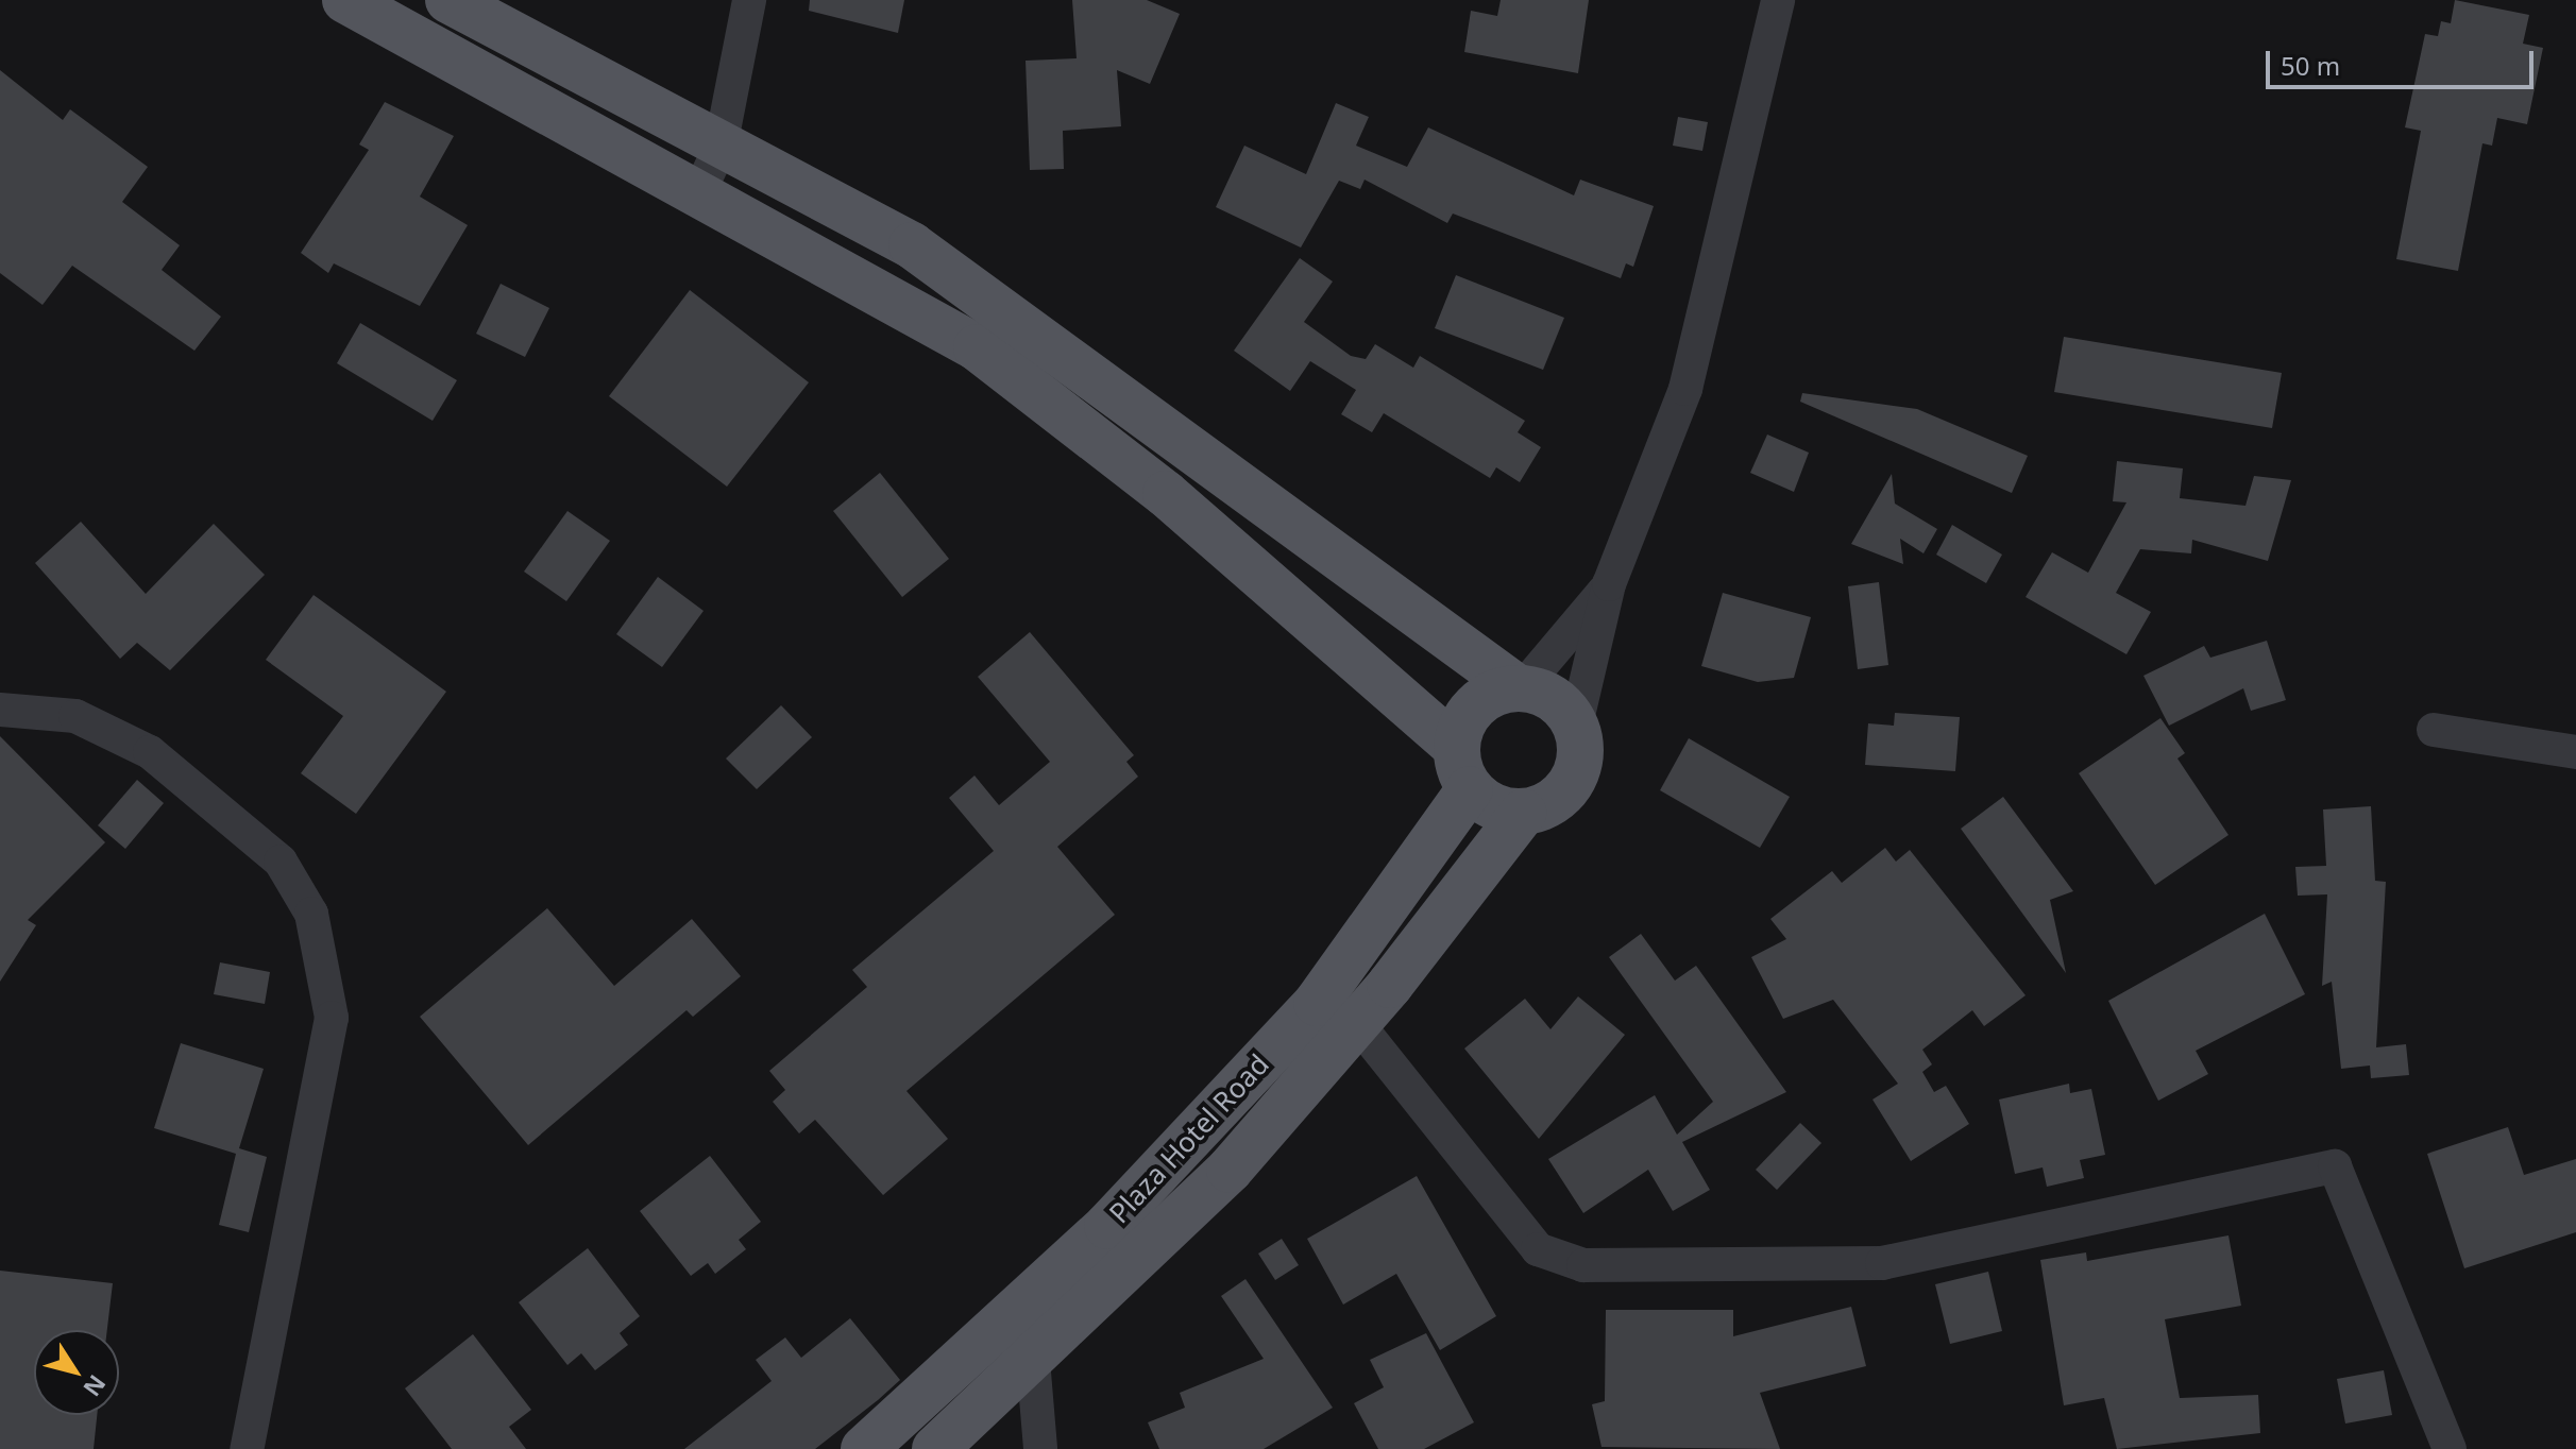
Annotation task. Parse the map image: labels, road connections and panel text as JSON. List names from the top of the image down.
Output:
{
  "streets": {
    "main road": ["Plaza Hotel Road"]
  },
  "scale_bar": "50 m",
  "north": "bottom right"
}
